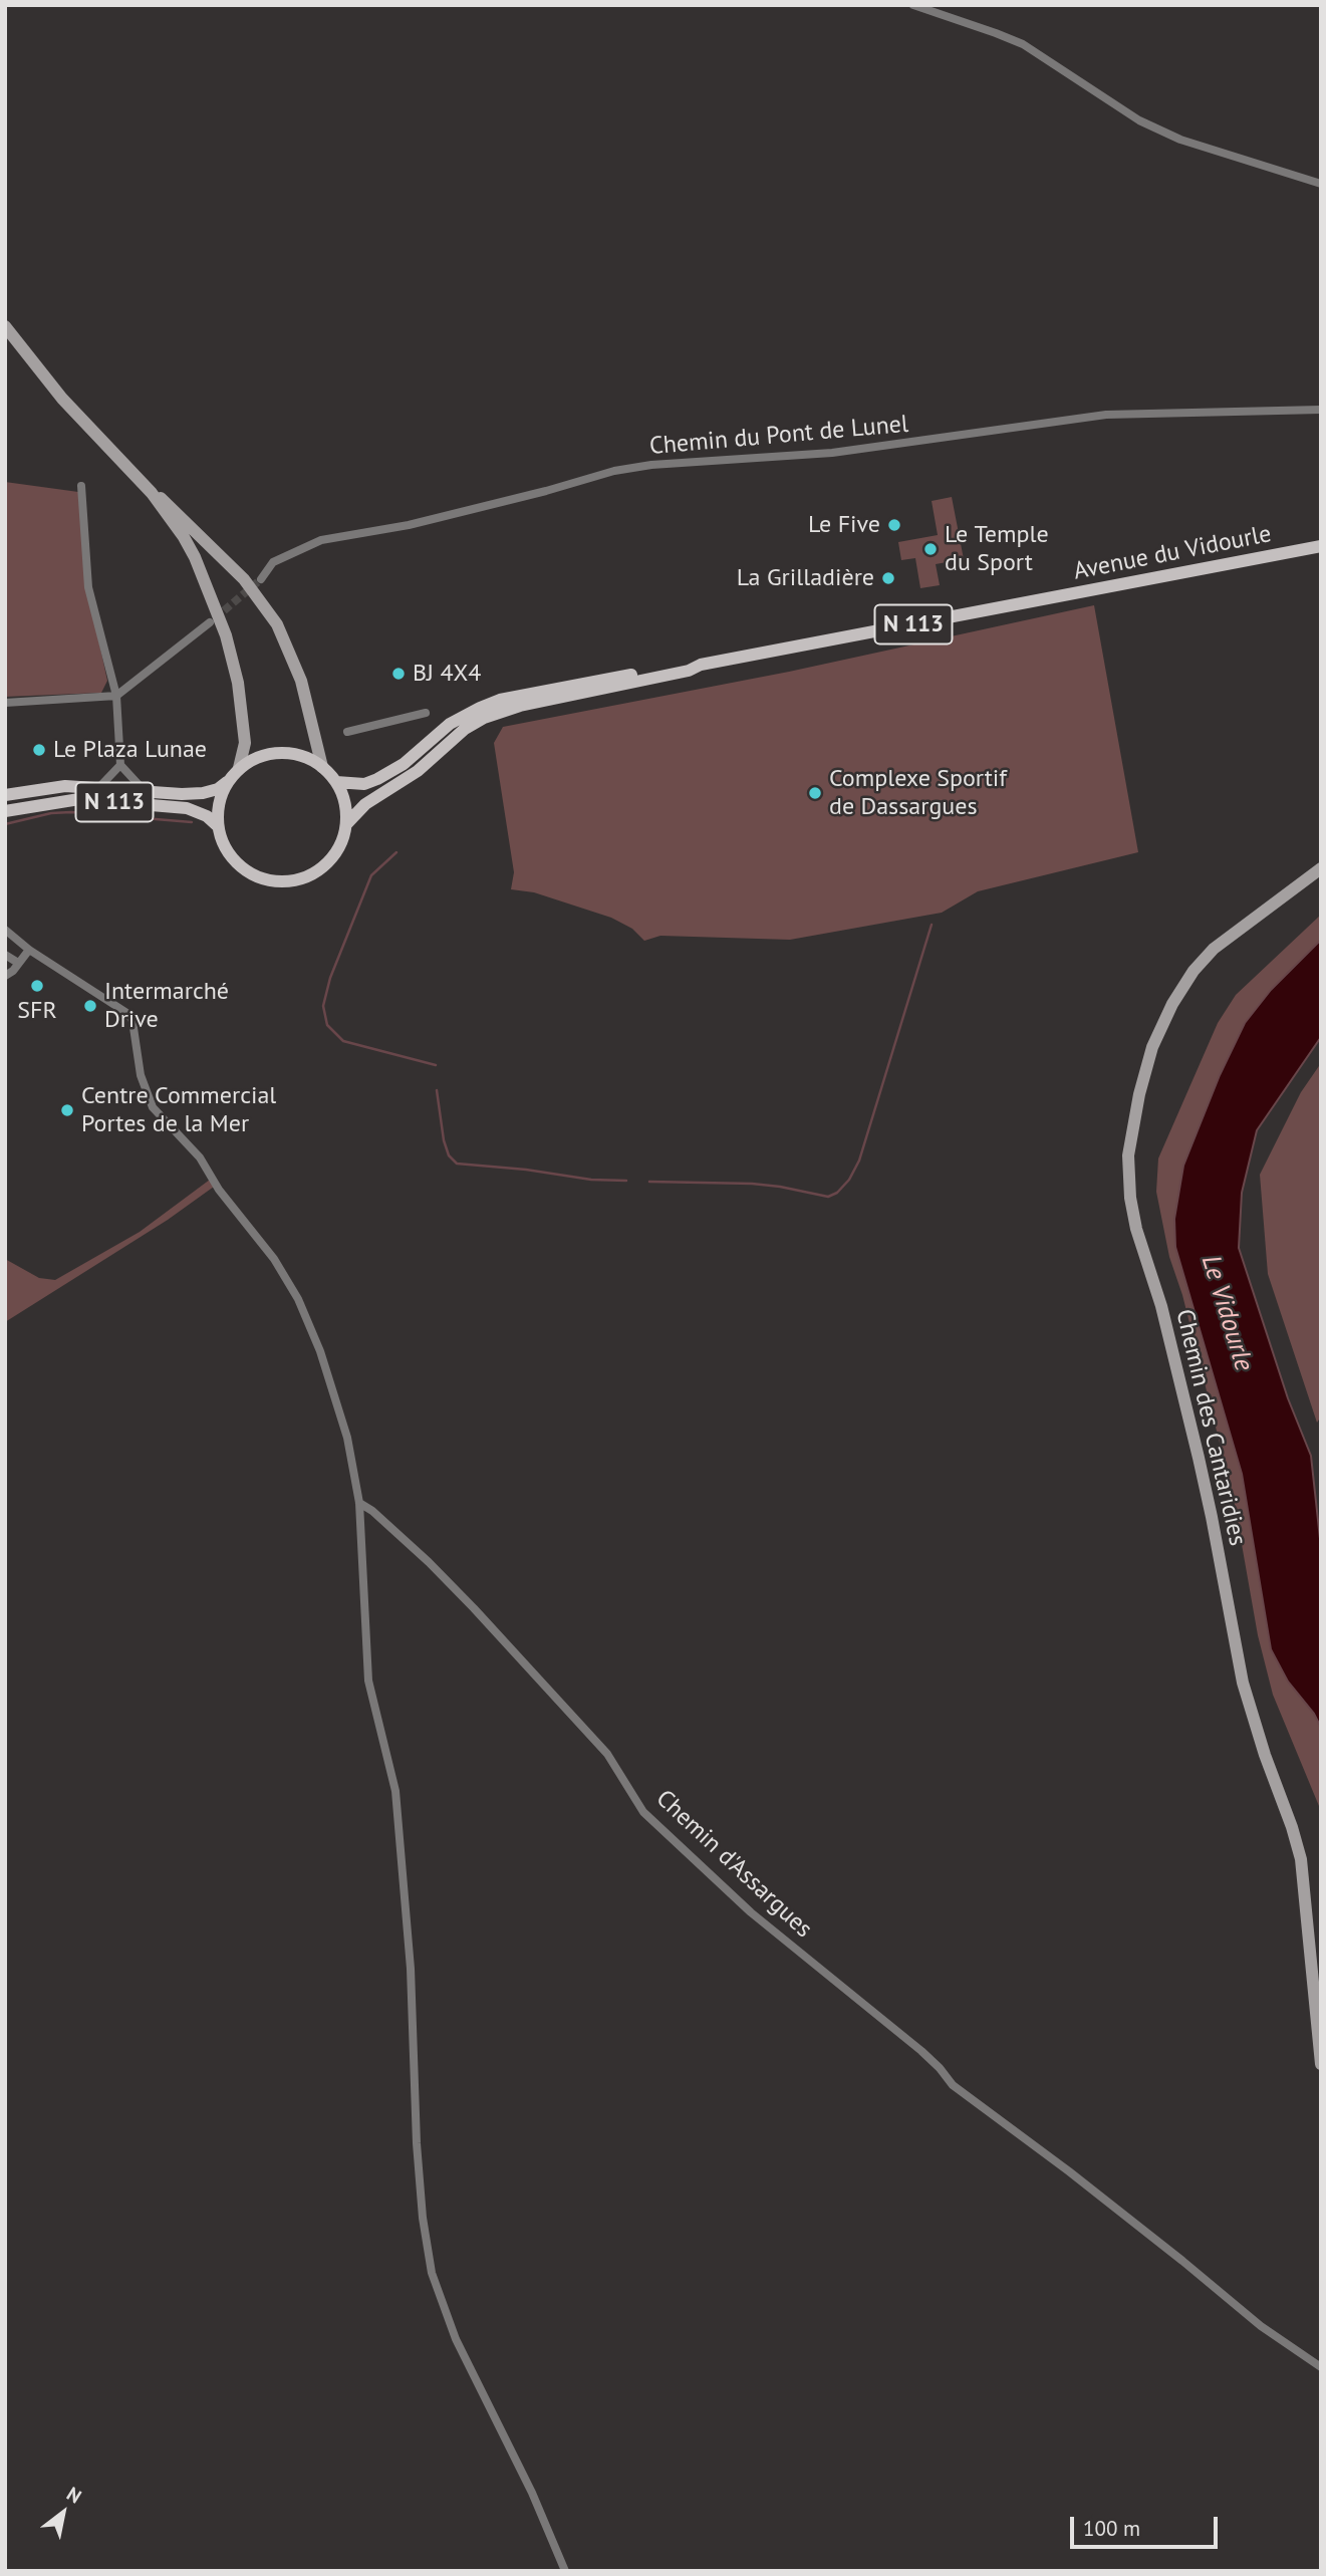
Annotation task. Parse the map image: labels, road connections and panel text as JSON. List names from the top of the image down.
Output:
{
  "streets": {
    "main road": ["Avenue du Vidourle", "N 113"],
    "street": ["Chemin du Pont de Lunel", "Chemin des Cantaridies", "Chemin d'Assargues"]
  },
  "crossings": [
    ["Avenue du Vidourle", "N 113"]
  ],
  "water": ["Le Vidourle"],
  "places": [
    "Le Five",
    "Le Temple du Sport",
    "La Grilladière",
    "BJ 4X4",
    "Le Plaza Lunae",
    "Complexe Sportif de Dassargues",
    "SFR",
    "Intermarché Drive",
    "Centre Commercial Portes de la Mer"
  ],
  "scale_bar": "100 m",
  "north": "top right"
}
